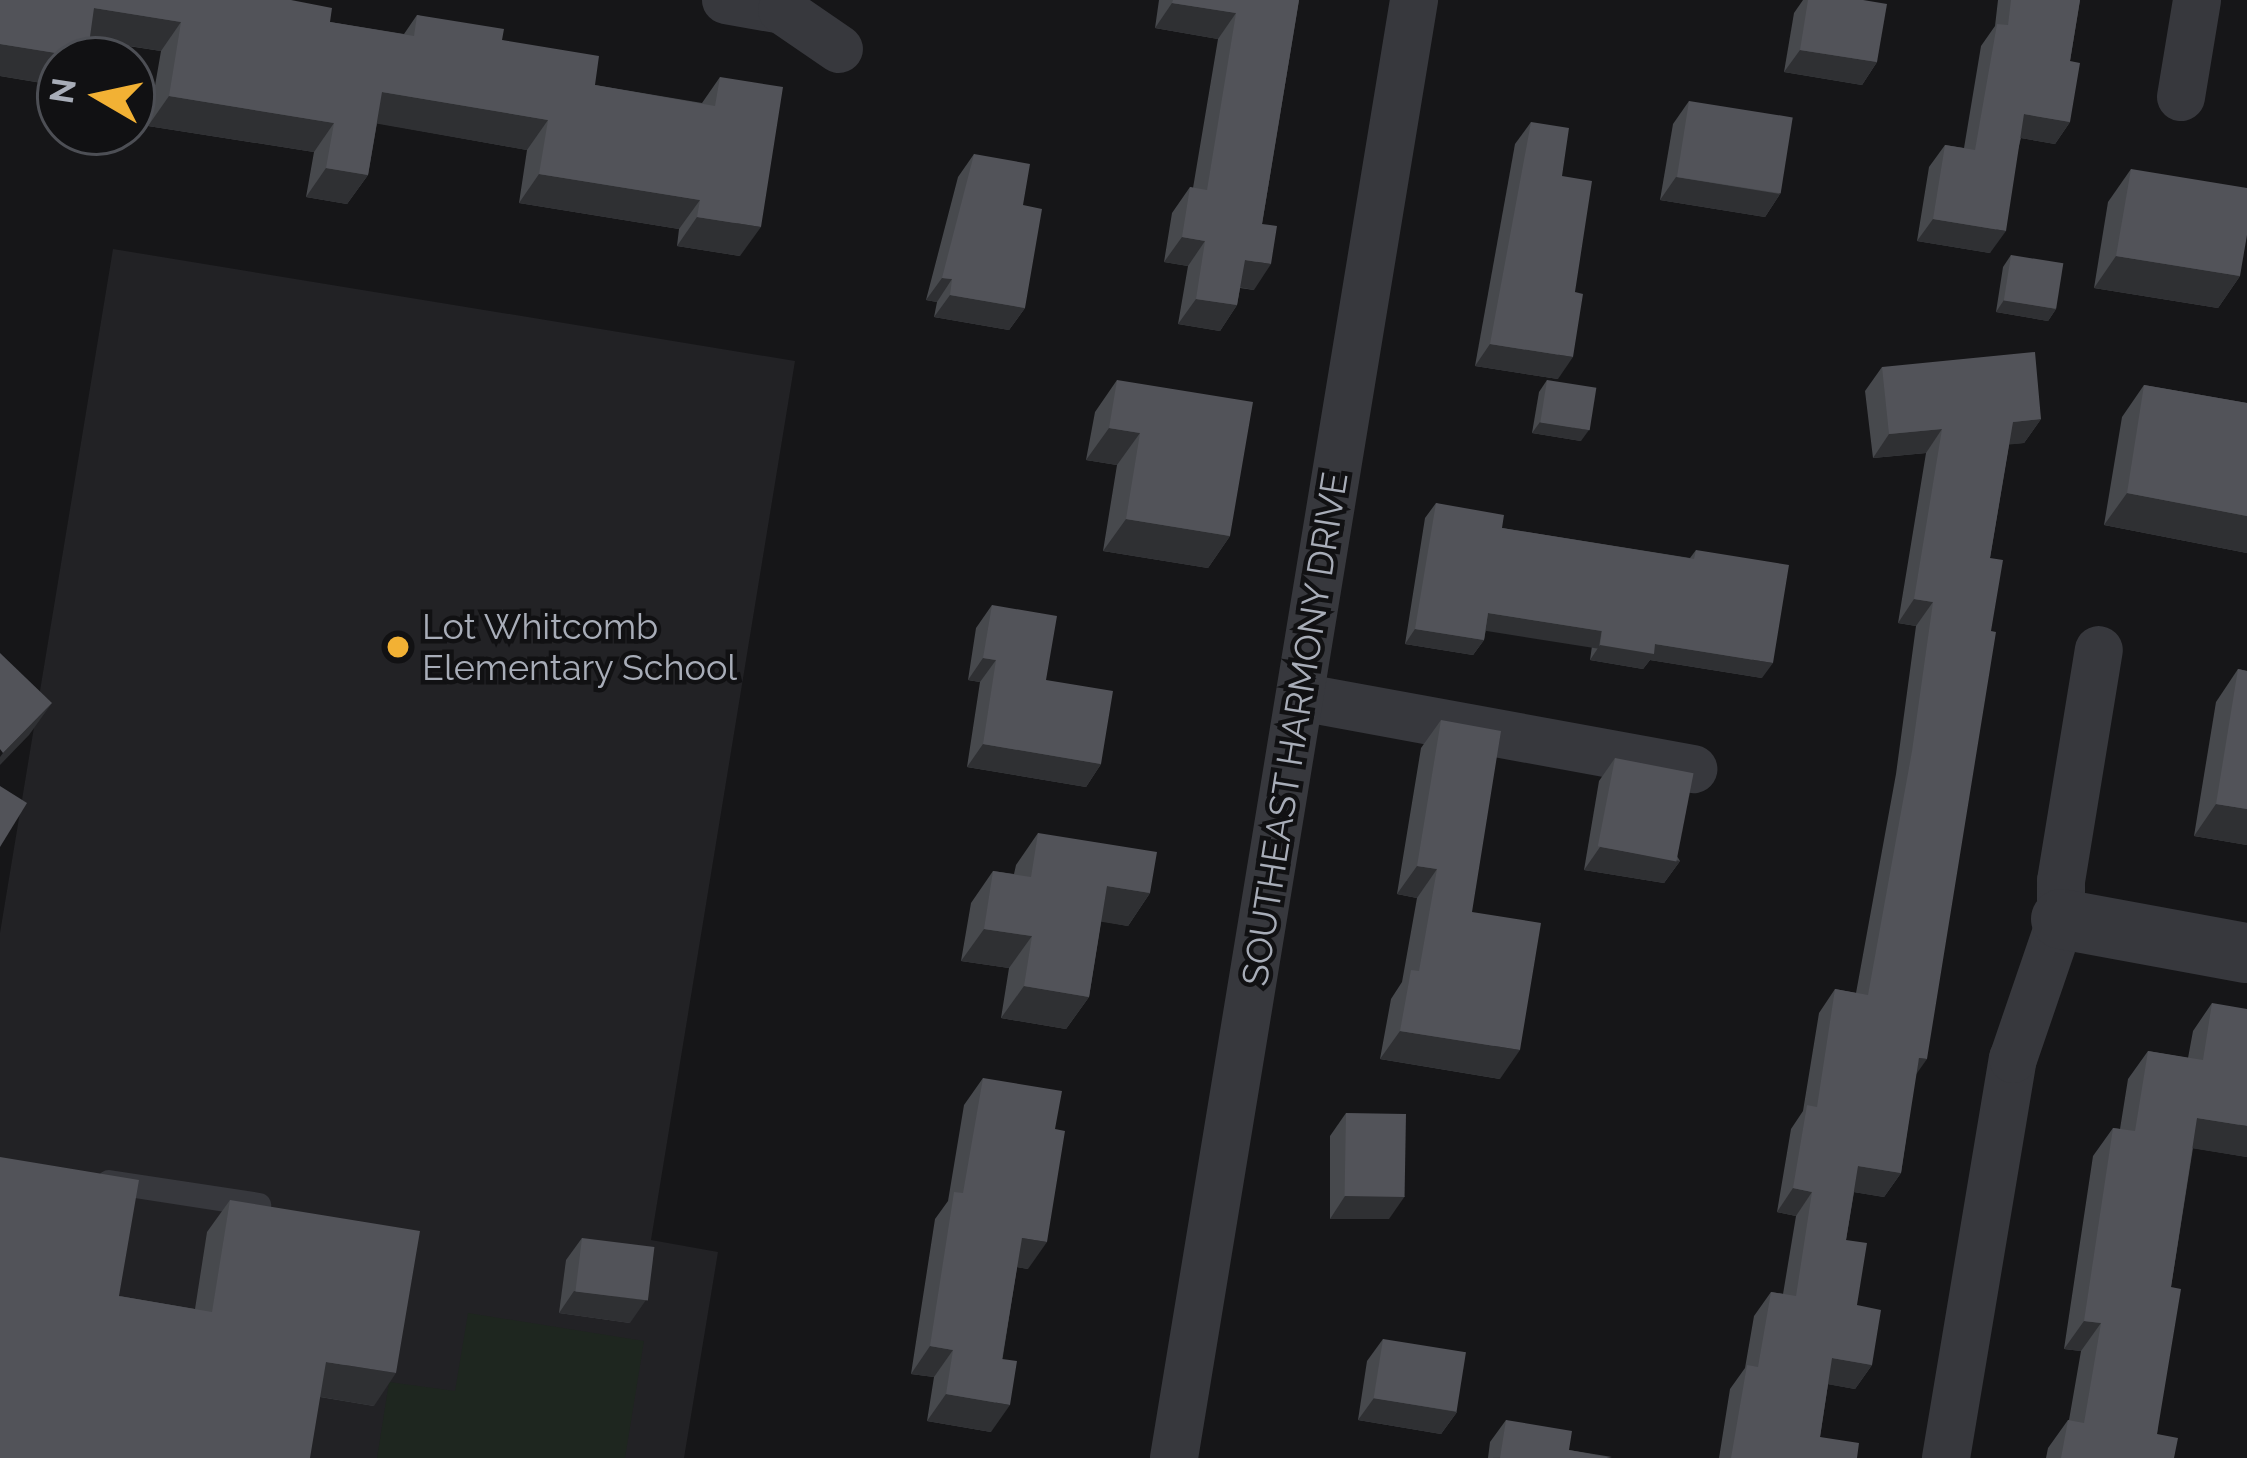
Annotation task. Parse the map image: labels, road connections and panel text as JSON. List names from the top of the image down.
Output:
{
  "streets": {
    "street": ["SOUTHEAST HARMONY DRIVE"]
  },
  "places": ["Lot Whitcomb Elementary School"],
  "north": "left"
}
